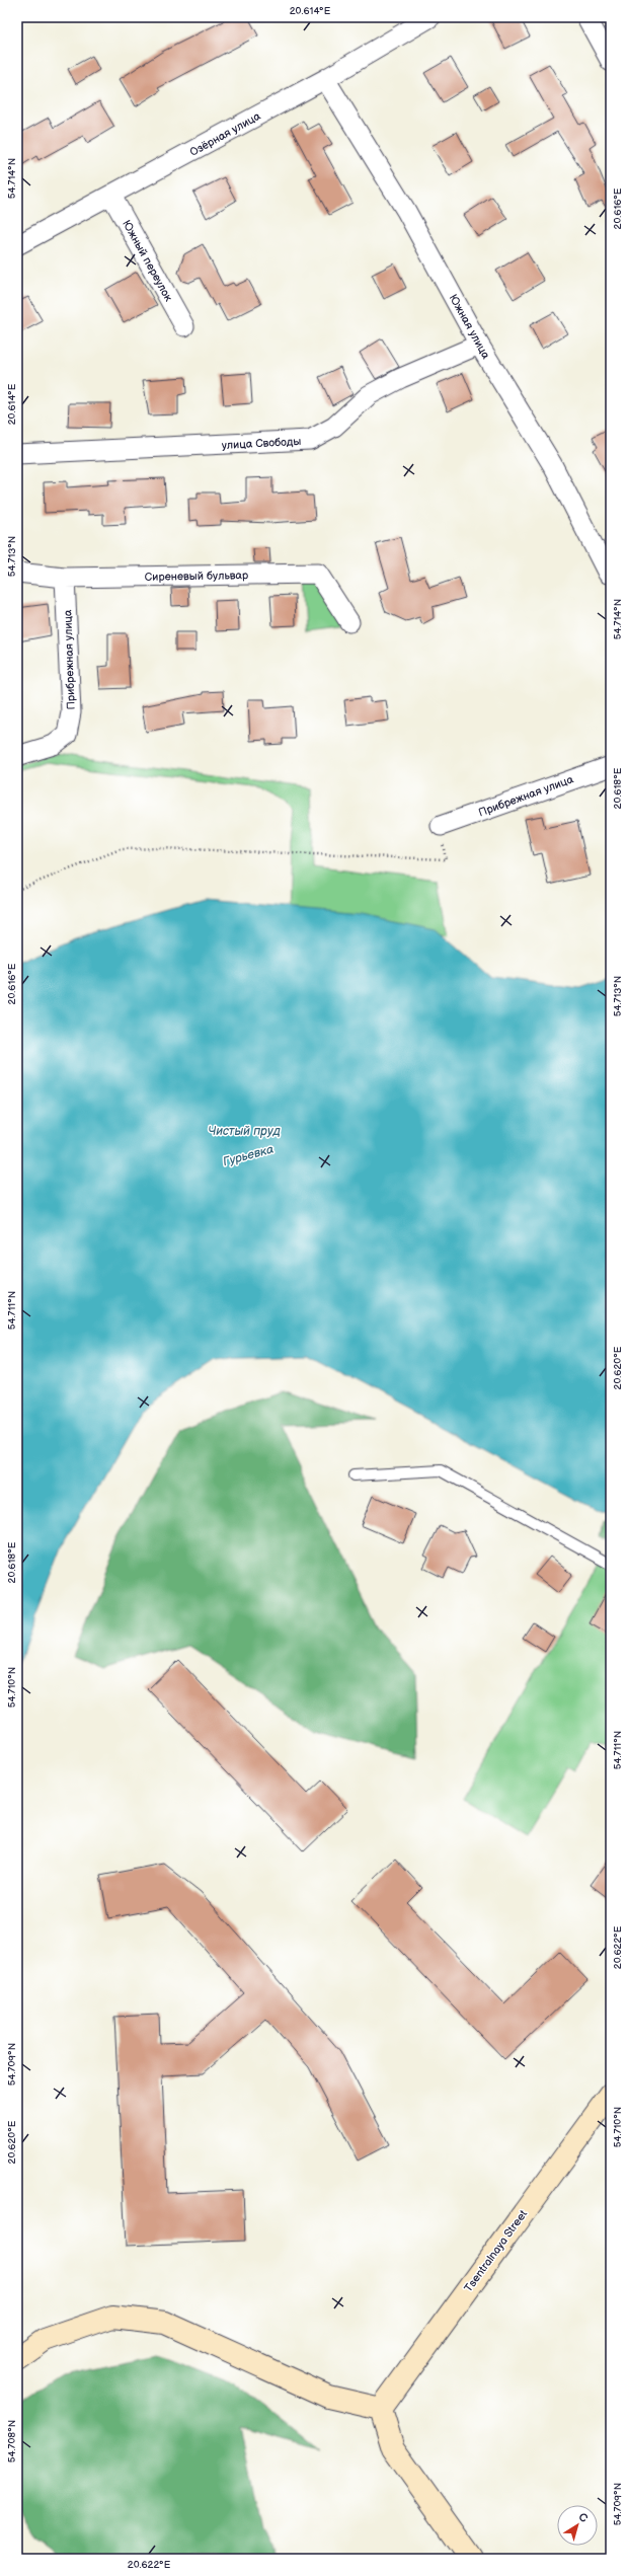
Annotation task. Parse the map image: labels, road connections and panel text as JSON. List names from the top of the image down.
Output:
{
  "streets": {
    "main road": ["Tsentralnaya Street"],
    "street": [
      "Озёрная улица",
      "Южный переулок",
      "Южная улица",
      "улица Свободы",
      "Сиреневый бульвар",
      "Прибрежная улица"
    ]
  },
  "crossings": [
    ["Озёрная улица", "Южный переулок"],
    ["Озёрная улица", "Южная улица"],
    ["Южная улица", "улица Свободы"],
    ["Сиреневый бульвар", "Прибрежная улица"]
  ],
  "water": ["Чистый пруд", "Гурьевка"],
  "north": "top right",
  "coordinates": [
    "20.614°E",
    "54.714°N",
    "20.616°E",
    "54.713°N",
    "20.618°E",
    "54.711°N",
    "20.620°E",
    "54.710°N",
    "20.622°E",
    "54.709°N",
    "54.708°N"
  ]
}
